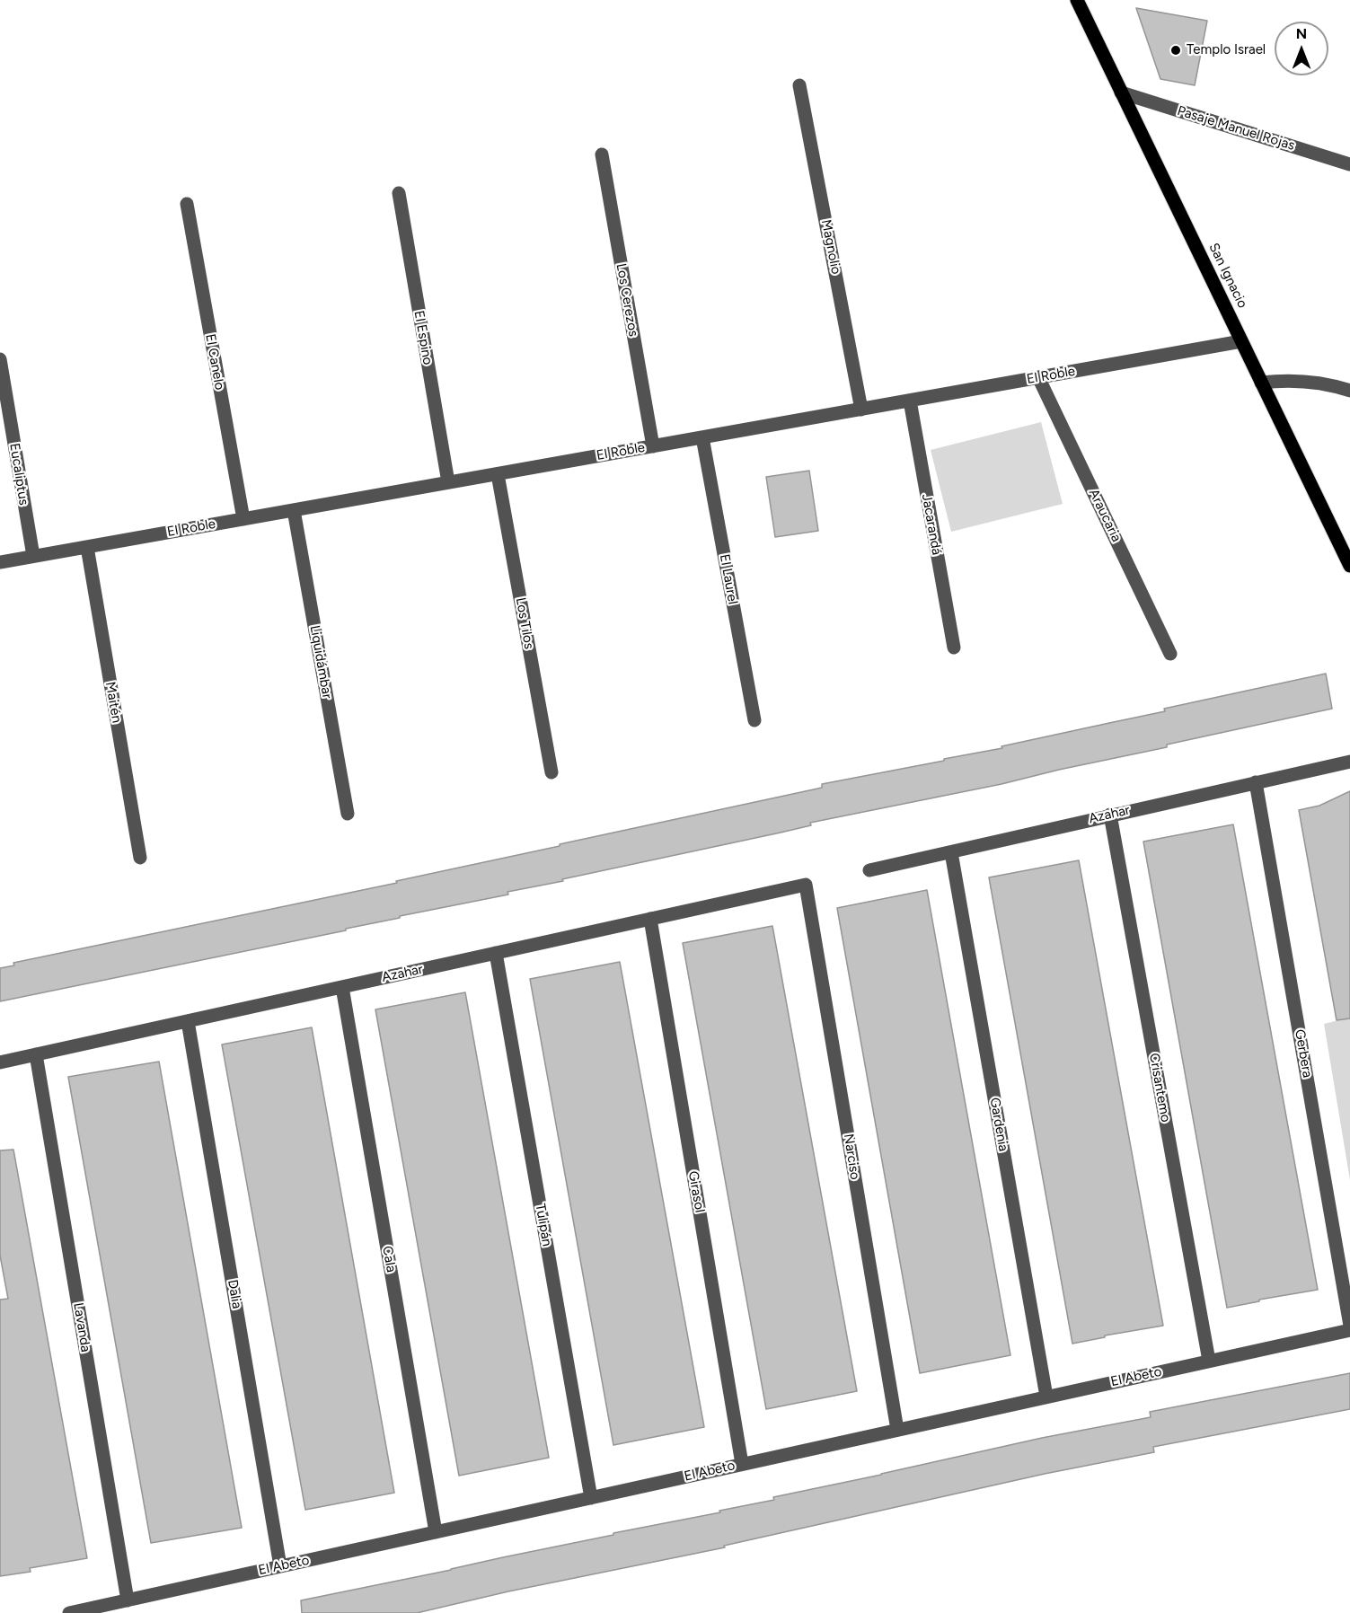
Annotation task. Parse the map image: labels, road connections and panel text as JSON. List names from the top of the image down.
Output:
{
  "streets": {
    "main road": ["San Ignacio"],
    "street": [
      "Pasaje Manuel Rojas",
      "Magnolio",
      "Los Cerezos",
      "El Espino",
      "El Canelo",
      "El Roble",
      "Eucaliptus",
      "Araucaria",
      "Jacarandá",
      "El Laurel",
      "Los Tilos",
      "Liquidámbar",
      "Maitén",
      "Azahar",
      "Gerbera",
      "Crisantemo",
      "Gardenia",
      "Narciso",
      "Girasol",
      "Tulipán",
      "Cala",
      "Dalia",
      "Lavanda",
      "El Abeto"
    ]
  },
  "crossings": [
    ["Pasaje Manuel Rojas", "San Ignacio"],
    ["Magnolio", "El Roble"],
    ["San Ignacio", "El Roble"],
    ["Los Cerezos", "El Roble"],
    ["El Espino", "El Roble"],
    ["El Canelo", "El Roble"],
    ["El Roble", "Eucaliptus"],
    ["El Roble", "Araucaria"],
    ["El Roble", "Jacarandá"],
    ["El Roble", "El Laurel"],
    ["El Roble", "Los Tilos"],
    ["El Roble", "Liquidámbar"],
    ["El Roble", "Maitén"],
    ["Azahar", "Gerbera"],
    ["Azahar", "Crisantemo"],
    ["Azahar", "Gardenia"],
    ["Azahar", "Narciso"],
    ["Azahar", "Girasol"],
    ["Azahar", "Tulipán"],
    ["Azahar", "Cala"],
    ["Azahar", "Dalia"],
    ["Azahar", "Lavanda"],
    ["Crisantemo", "El Abeto"],
    ["Gardenia", "El Abeto"],
    ["Narciso", "El Abeto"],
    ["Girasol", "El Abeto"],
    ["Tulipán", "El Abeto"],
    ["Cala", "El Abeto"],
    ["Dalia", "El Abeto"],
    ["Lavanda", "El Abeto"]
  ],
  "places": ["Templo Israel"],
  "north": "top"
}
